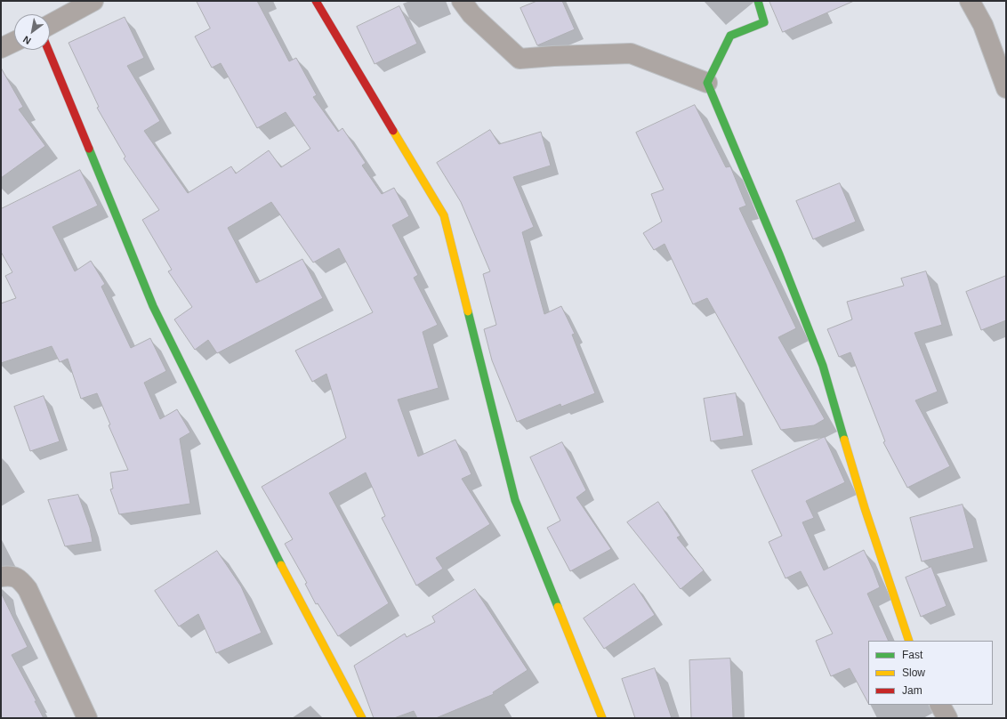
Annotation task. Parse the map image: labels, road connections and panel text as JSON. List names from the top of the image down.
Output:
{
  "legend": ["Fast", "Slow", "Jam"],
  "north": "bottom left"
}
